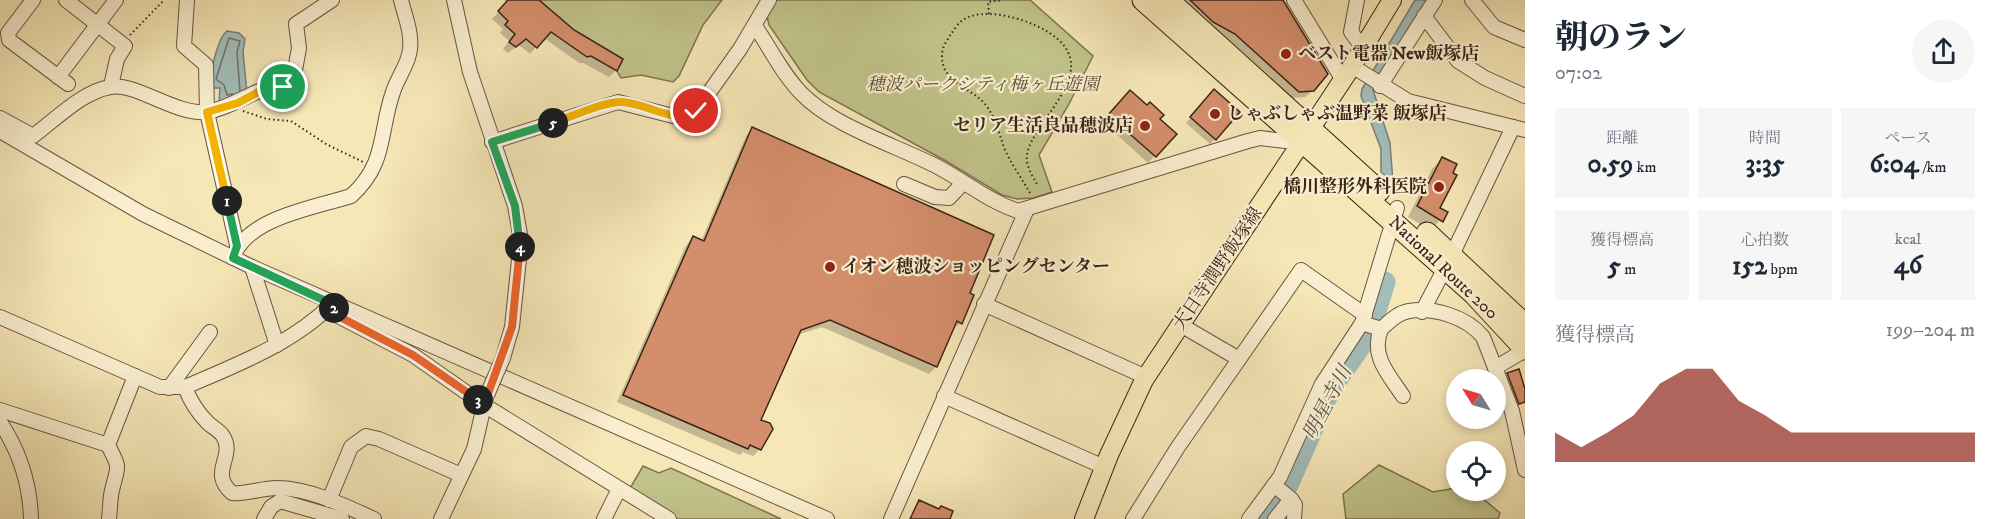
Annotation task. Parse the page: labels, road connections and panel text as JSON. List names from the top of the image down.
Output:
{
  "streets": {
    "highway": ["National Route 200"],
    "main road": ["大日寺潤野飯塚線"]
  },
  "crossings": [
    ["National Route 200", "大日寺潤野飯塚線"]
  ],
  "water": ["明星寺川"],
  "parks": ["穂波パークシティ梅ヶ丘遊園"],
  "places": [
    "ベスト電器 New飯塚店",
    "しゃぶしゃぶ温野菜 飯塚店",
    "セリア生活良品穂波店",
    "橋川整形外科医院",
    "イオン穂波ショッピングセンター"
  ],
  "north": "top left",
  "page": {
    "heading": ["朝のラン", "07:02"],
    "stats": [
      ["距離", "0.59 km"],
      ["時間", "3:35"],
      ["ペース", "6:04 /km"],
      ["獲得標高", "5 m"],
      ["心拍数", "152 bpm"],
      ["kcal", "46"]
    ],
    "pins": [
      "5",
      "1",
      "4",
      "2",
      "3"
    ],
    "chart": ["獲得標高", "199–204 m"]
  }
}
